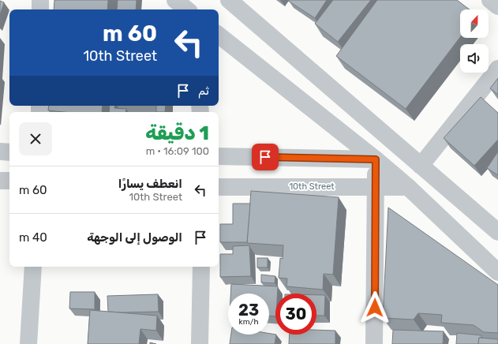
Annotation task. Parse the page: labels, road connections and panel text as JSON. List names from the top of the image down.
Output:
{
  "streets": {
    "street": ["10th Street"]
  },
  "north": "top",
  "page": {
    "turn": ["60 m", "10th Street"],
    "then": "ثم",
    "heading": ["1 دقيقة", "100 m · 16:09"],
    "list": [
      {
        "name": "انعطف يسارًا",
        "note": "10th Street",
        "value": "60 m"
      },
      {
        "name": "الوصول إلى الوجهة",
        "value": "40 m"
      }
    ],
    "speed": "23 km/h",
    "limit": "30"
  }
}
